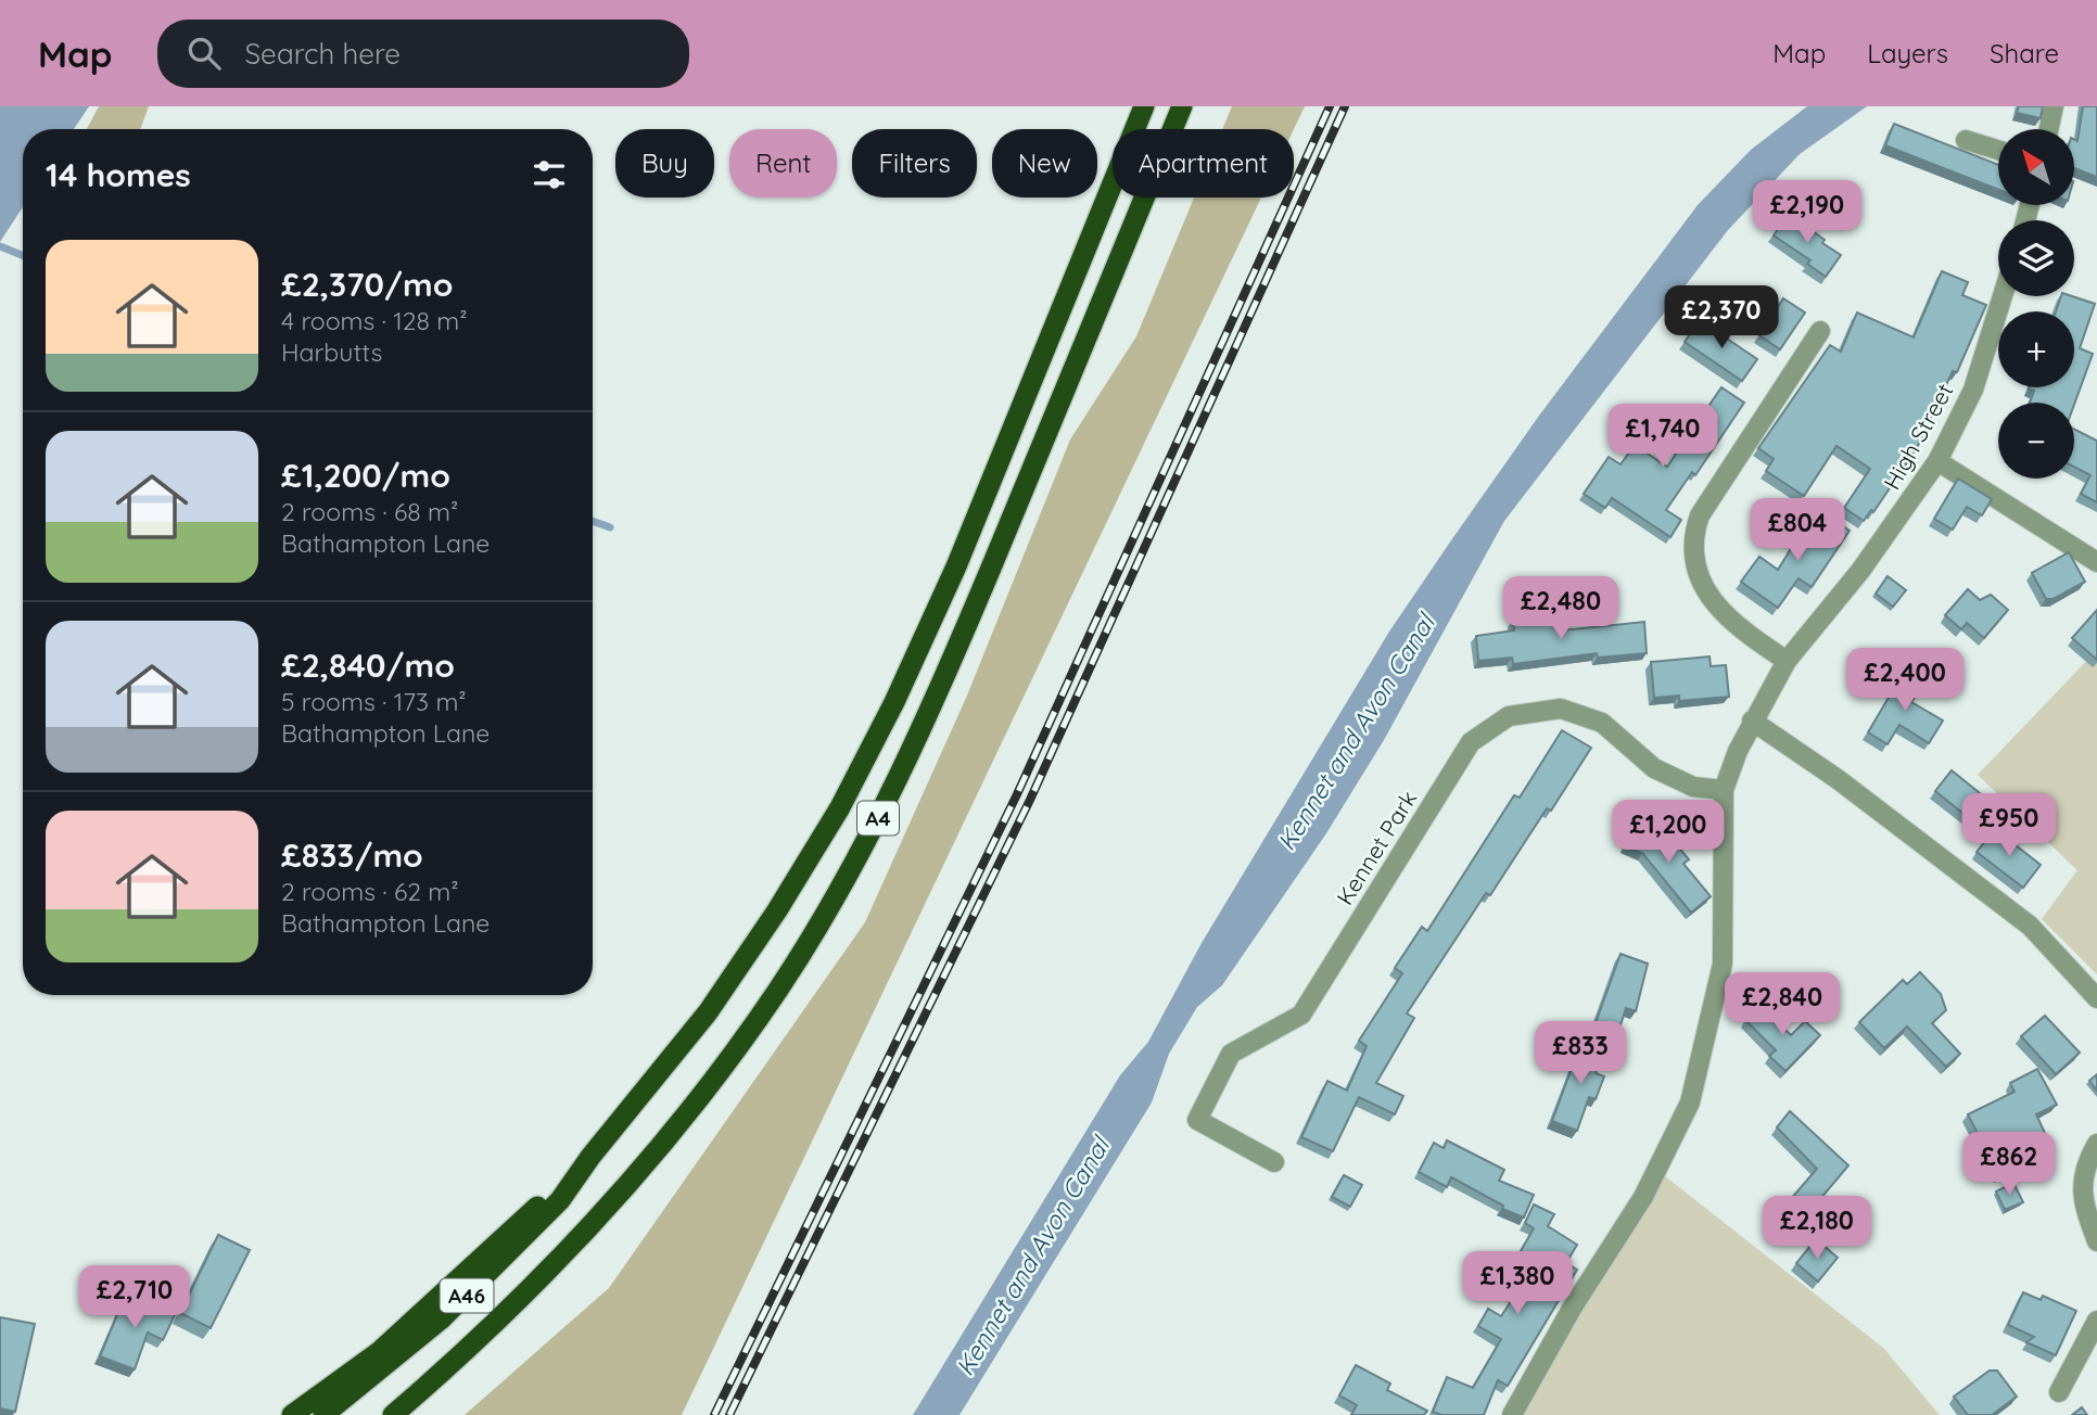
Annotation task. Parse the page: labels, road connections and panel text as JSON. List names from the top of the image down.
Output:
{
  "streets": {
    "highway": ["A4", "A46"],
    "street": ["High Street", "Kennet Park"]
  },
  "crossings": [
    ["High Street", "Kennet Park"],
    ["A4", "A46"]
  ],
  "water": ["Kennet and Avon Canal"],
  "north": "top left",
  "page": {
    "header": "Map",
    "search": "Search here",
    "nav": ["Map", "Layers", "Share"],
    "map_buttons": ["+", "−"],
    "chip": [
      "Buy",
      "Rent",
      "Filters",
      "New",
      "Apartment"
    ],
    "heading": "14 homes",
    "price": [
      "£2,190",
      "£2,370",
      "£1,740",
      "£804",
      "£2,480",
      "£2,400",
      "£950",
      "£1,200",
      "£2,840",
      "£833",
      "£862",
      "£2,180",
      "£1,380",
      "£2,710"
    ],
    "list": [
      {
        "name": "£2,370/mo",
        "note": "4 rooms · 128 m² · Harbutts"
      },
      {
        "name": "£1,200/mo",
        "note": "2 rooms · 68 m² · Bathampton Lane"
      },
      {
        "name": "£2,840/mo",
        "note": "5 rooms · 173 m² · Bathampton Lane"
      },
      {
        "name": "£833/mo",
        "note": "2 rooms · 62 m² · Bathampton Lane"
      }
    ]
  }
}
